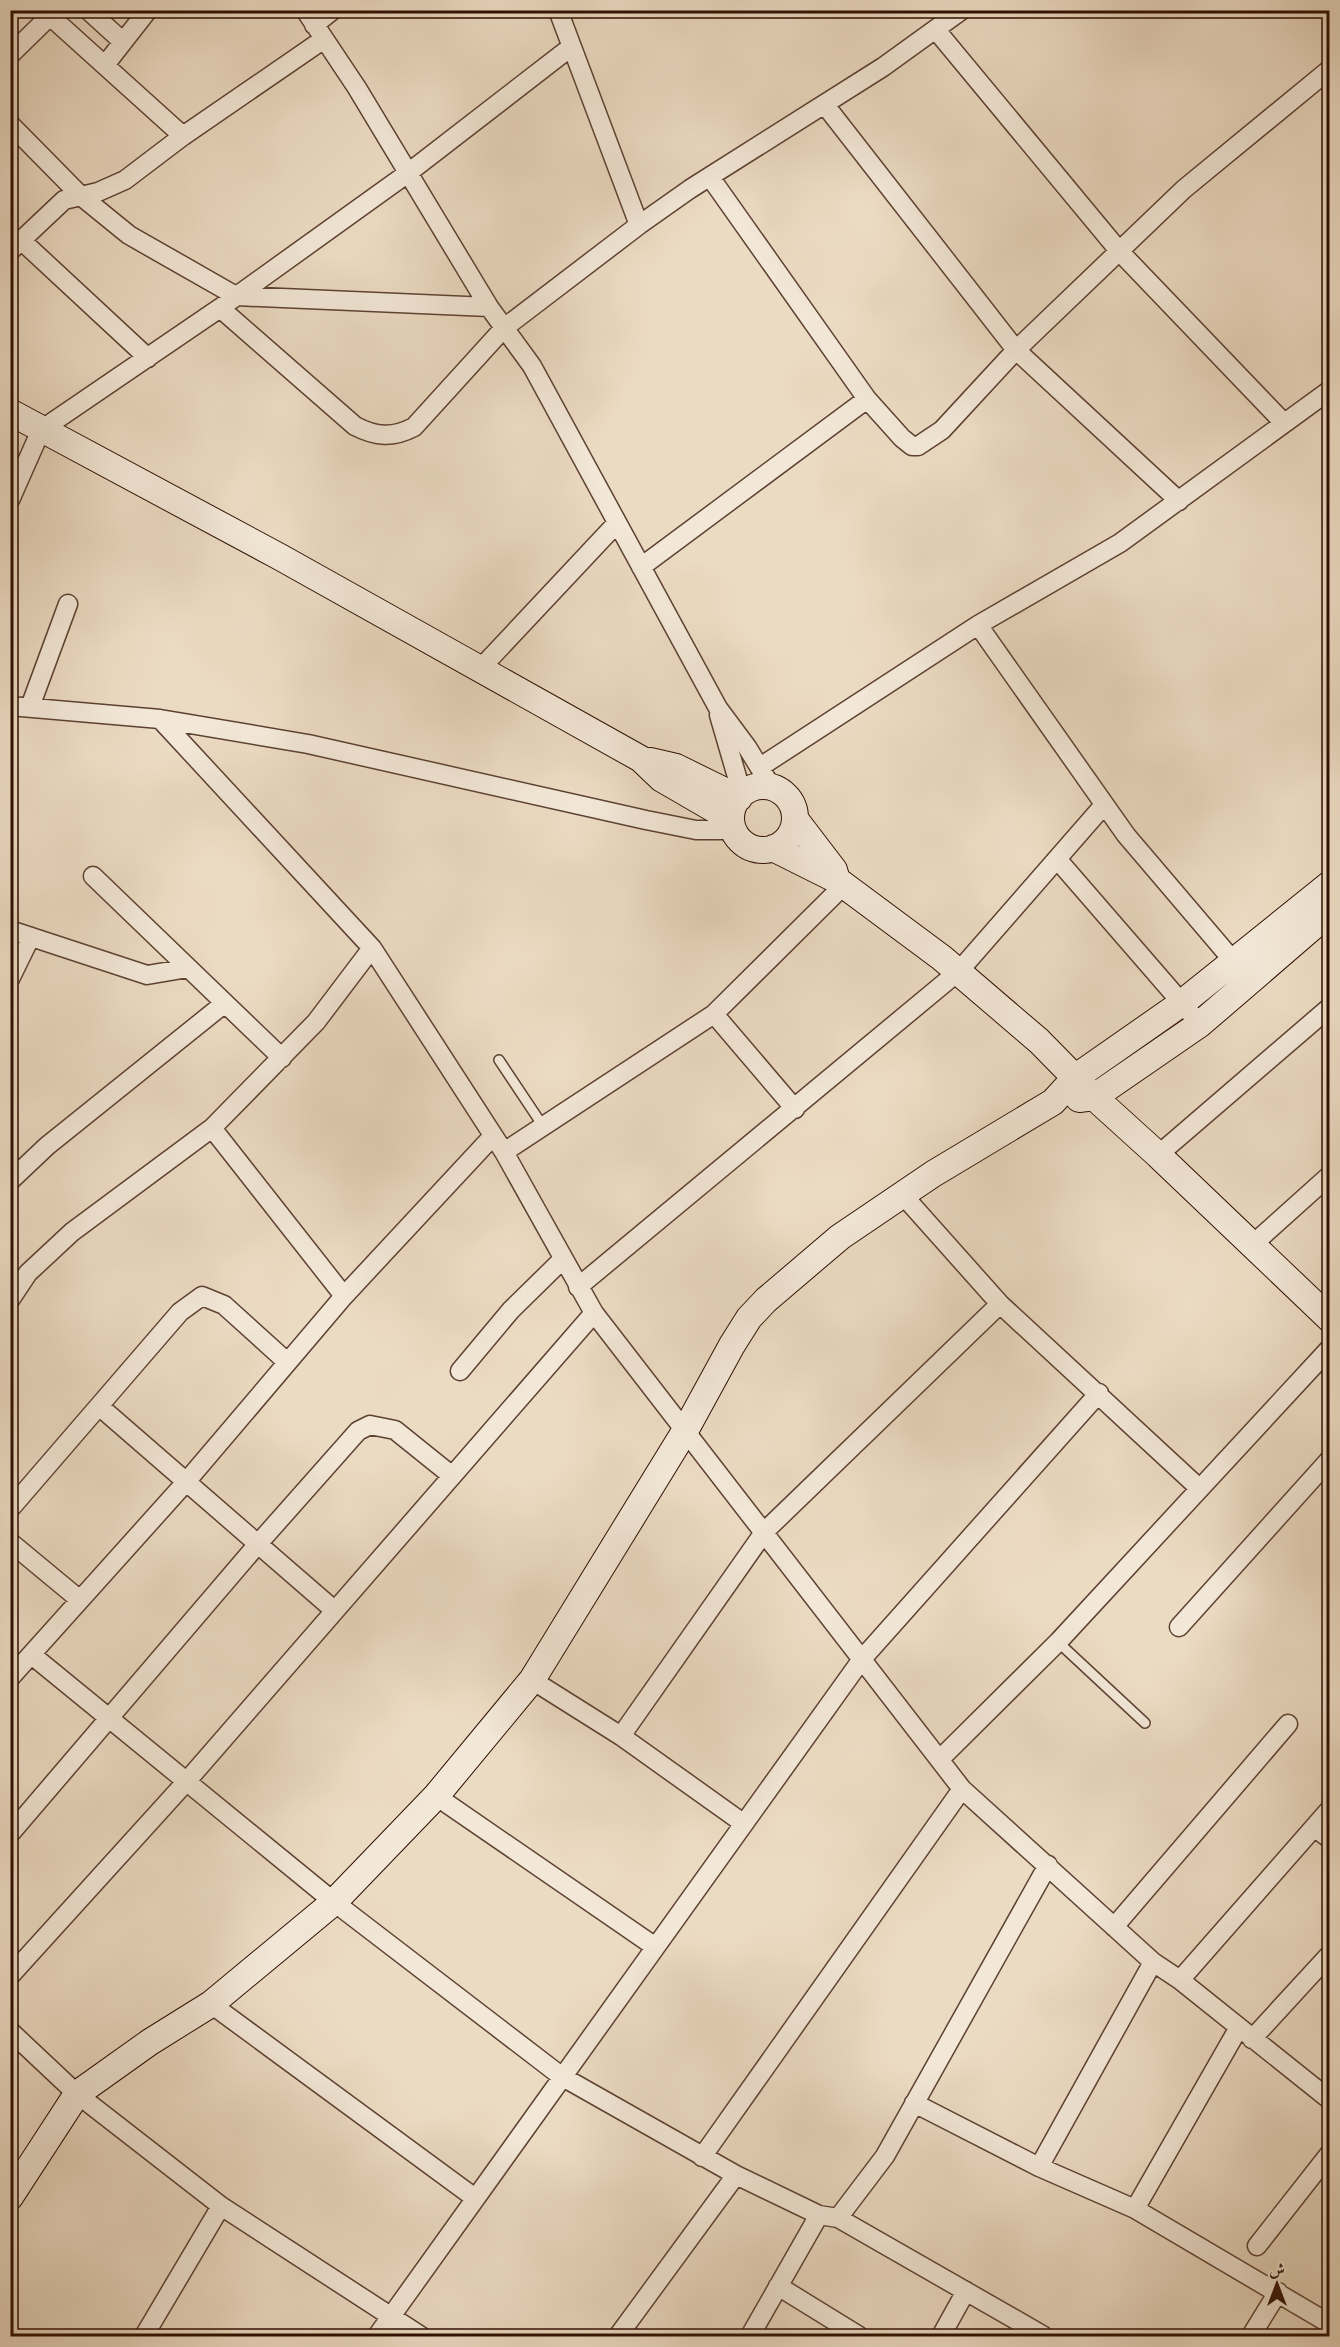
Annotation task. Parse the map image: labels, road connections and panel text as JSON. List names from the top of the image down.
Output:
{
  "north": "top"
}
